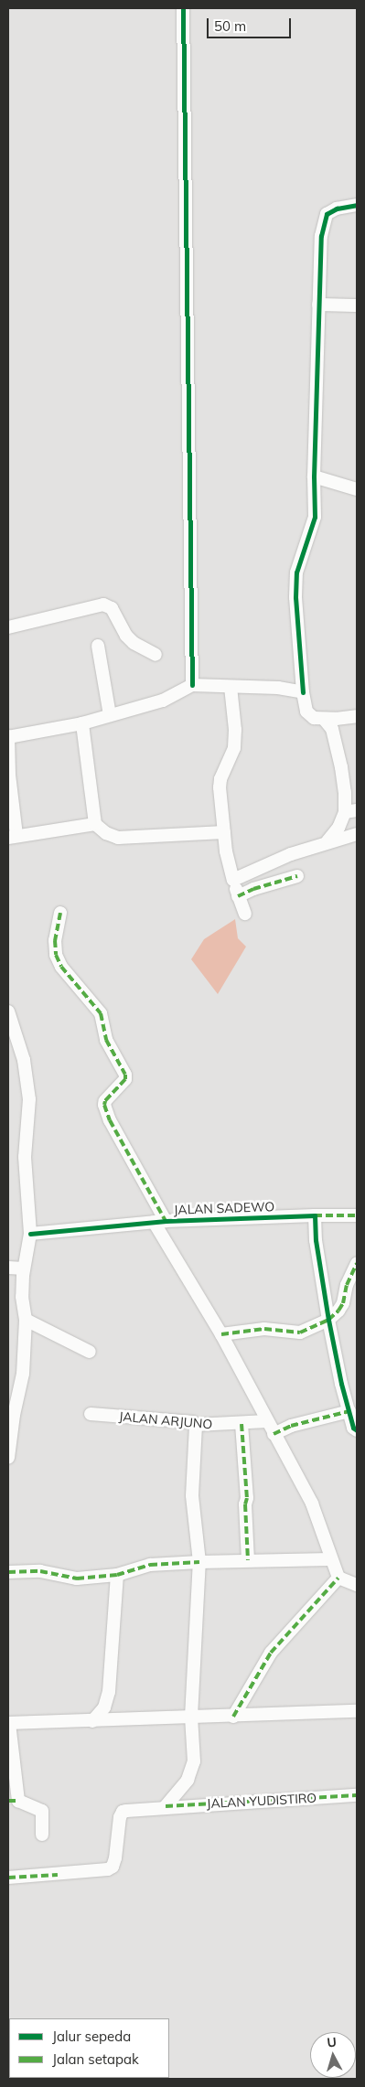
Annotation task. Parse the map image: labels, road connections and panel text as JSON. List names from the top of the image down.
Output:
{
  "streets": {
    "street": ["JALAN SADEWO", "JALAN ARJUNO", "JALAN YUDISTIRO"]
  },
  "legend": ["Jalur sepeda", "Jalan setapak"],
  "scale_bar": "50 m",
  "north": "top"
}
